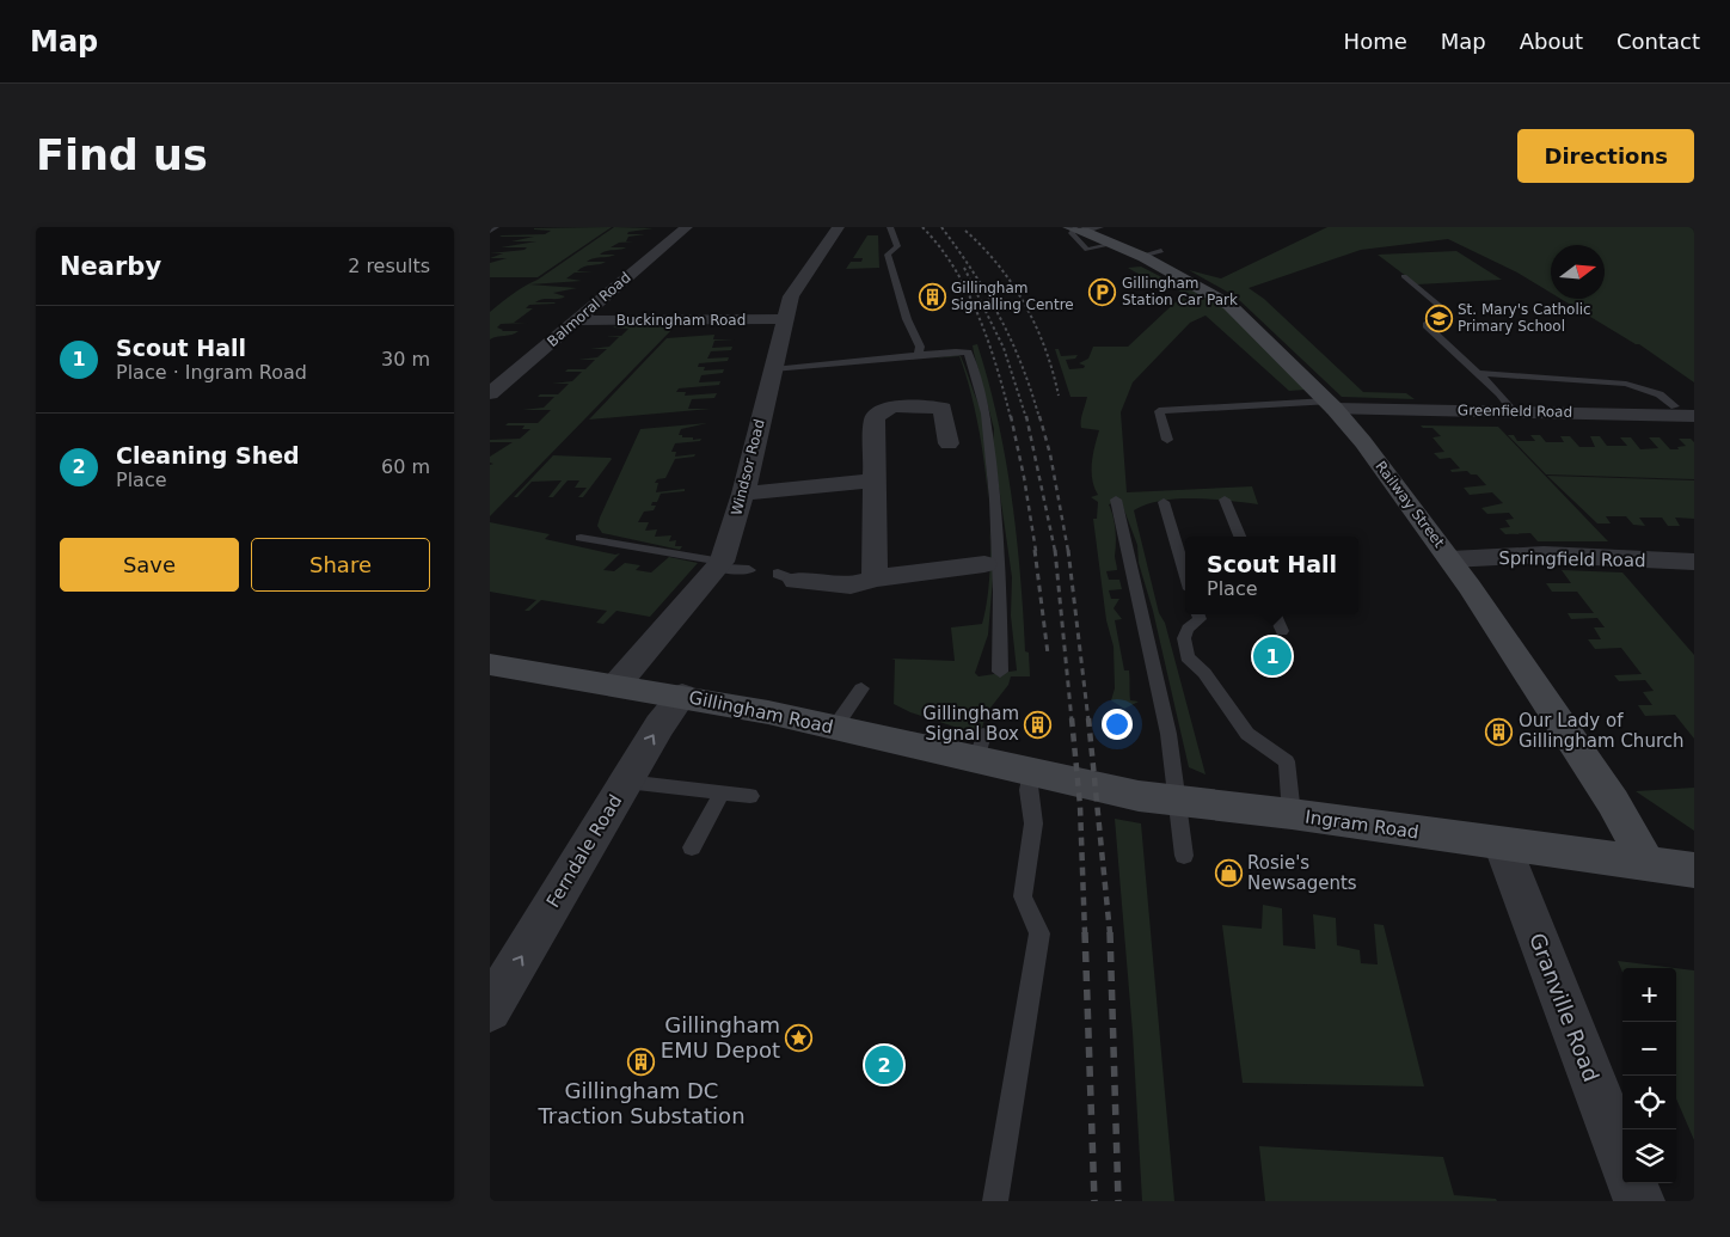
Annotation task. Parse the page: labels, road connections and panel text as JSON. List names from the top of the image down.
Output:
{
  "streets": {
    "street": [
      "Balmoral Road",
      "Buckingham Road",
      "Greenfield Road",
      "Windsor Road",
      "Railway Street",
      "Springfield Road",
      "Gillingham Road",
      "Ingram Road",
      "Ferndale Road",
      "Granville Road"
    ]
  },
  "crossings": [
    ["Balmoral Road", "Buckingham Road"],
    ["Buckingham Road", "Windsor Road"],
    ["Greenfield Road", "Railway Street"],
    ["Windsor Road", "Gillingham Road"],
    ["Railway Street", "Springfield Road"],
    ["Railway Street", "Ingram Road"],
    ["Gillingham Road", "Ingram Road"],
    ["Gillingham Road", "Ferndale Road"],
    ["Ingram Road", "Granville Road"]
  ],
  "one_way": ["Ferndale Road"],
  "places": {
    "parking": ["Gillingham Station Car Park"],
    "building": [
      "Gillingham Signalling Centre",
      "Gillingham Signal Box",
      "Our Lady of Gillingham Church",
      "Gillingham DC Traction Substation"
    ],
    "school or university": ["St. Mary's Catholic Primary School"],
    "shop": ["Rosie's Newsagents"],
    "place": ["Gillingham EMU Depot"]
  },
  "north": "right",
  "page": {
    "header": "Map",
    "nav": [
      "Home",
      "Map",
      "About",
      "Contact"
    ],
    "buttons": [
      "Directions",
      ["Save", "Share"]
    ],
    "title": "Find us",
    "heading": ["Nearby", "2 results"],
    "list": [
      {
        "mark": "1",
        "name": "Scout Hall",
        "note": "Place · Ingram Road",
        "value": "30 m"
      },
      {
        "mark": "2",
        "name": "Cleaning Shed",
        "note": "Place",
        "value": "60 m"
      }
    ],
    "popup": ["Scout Hall", "Place"],
    "pins": ["1", "2"],
    "map_buttons": ["+", "−"]
  }
}
